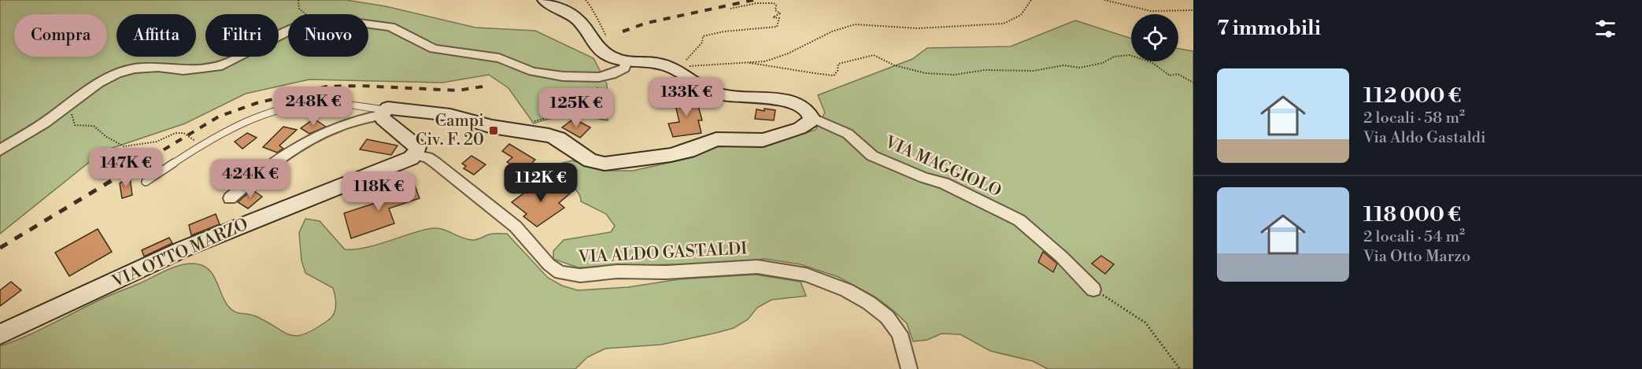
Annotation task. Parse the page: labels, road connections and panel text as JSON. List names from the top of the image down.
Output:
{
  "streets": {
    "main road": ["VIA OTTO MARZO"],
    "street": ["VIA MAGGIOLO", "VIA ALDO GASTALDI"]
  },
  "crossings": [
    ["VIA OTTO MARZO", "VIA ALDO GASTALDI"]
  ],
  "places": {
    "transit": ["Campi Civ. F. 20"]
  },
  "page": {
    "heading": "7 immobili",
    "chip": [
      "Compra",
      "Affitta",
      "Filtri",
      "Nuovo"
    ],
    "list": [
      {
        "name": "112 000 €",
        "note": "2 locali · 58 m² · Via Aldo Gastaldi"
      },
      {
        "name": "118 000 €",
        "note": "2 locali · 54 m² · Via Otto Marzo"
      }
    ],
    "price": [
      "133K €",
      "248K €",
      "125K €",
      "147K €",
      "424K €",
      "112K €",
      "118K €"
    ]
  }
}
